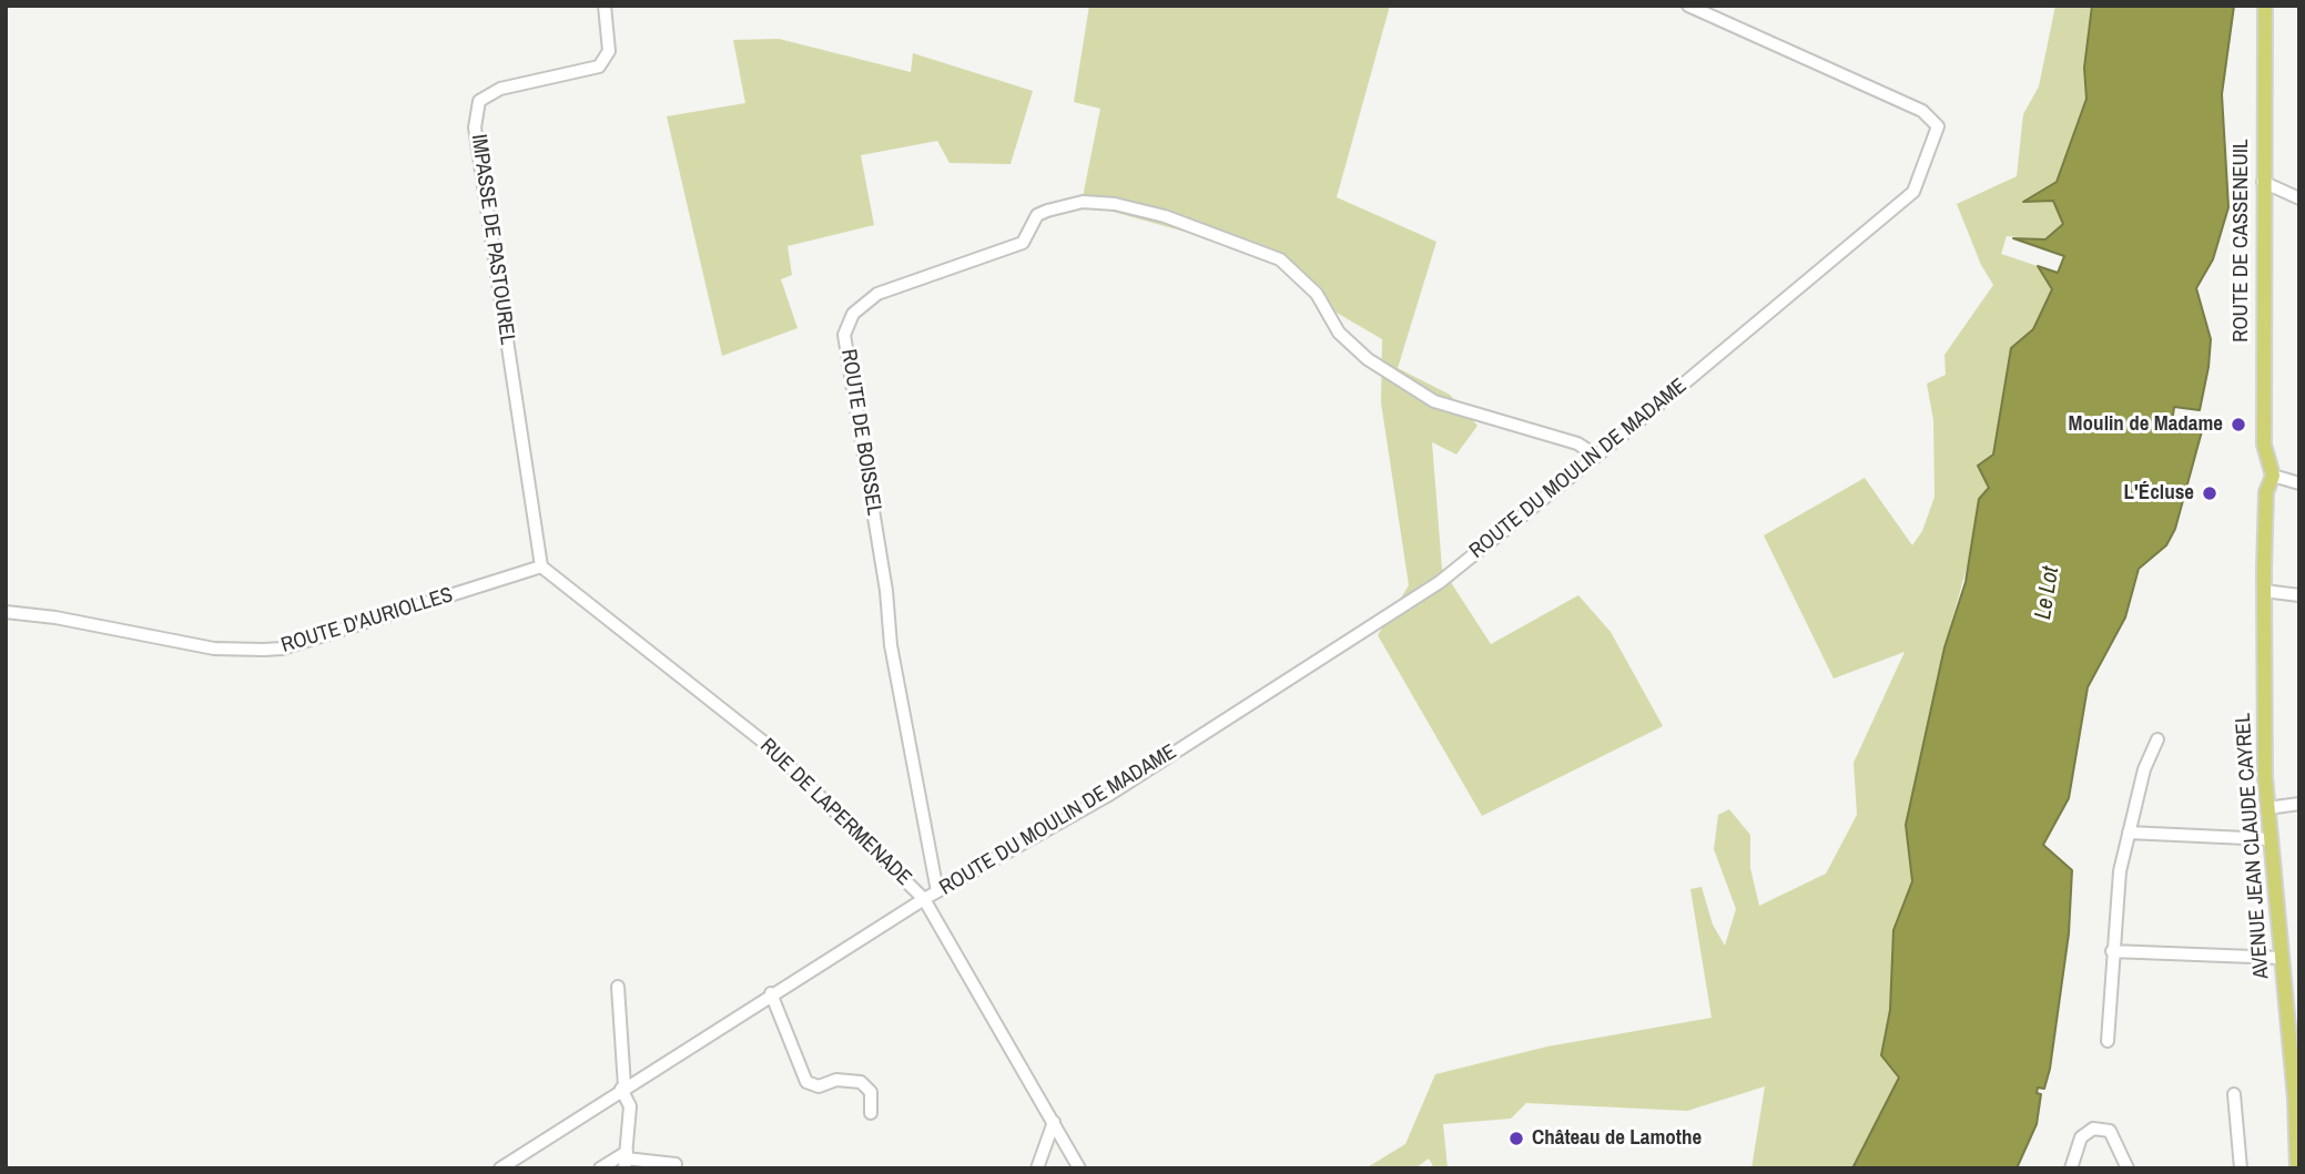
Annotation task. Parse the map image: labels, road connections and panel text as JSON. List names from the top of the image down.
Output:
{
  "streets": {
    "main road": ["ROUTE DE CASSENEUIL", "AVENUE JEAN CLAUDE CAYREL"],
    "street": [
      "IMPASSE DE PASTOUREL",
      "ROUTE DE BOISSEL",
      "ROUTE DU MOULIN DE MADAME",
      "ROUTE D'AURIOLLES",
      "RUE DE LAPERMENADE"
    ]
  },
  "crossings": [
    ["IMPASSE DE PASTOUREL", "ROUTE D'AURIOLLES"],
    ["IMPASSE DE PASTOUREL", "RUE DE LAPERMENADE"],
    ["ROUTE DE CASSENEUIL", "AVENUE JEAN CLAUDE CAYREL"],
    ["ROUTE DE BOISSEL", "ROUTE DU MOULIN DE MADAME"],
    ["ROUTE DU MOULIN DE MADAME", "RUE DE LAPERMENADE"],
    ["ROUTE D'AURIOLLES", "RUE DE LAPERMENADE"]
  ],
  "water": ["Le Lot"],
  "places": ["Moulin de Madame", "L'Écluse", "Château de Lamothe"]
}
